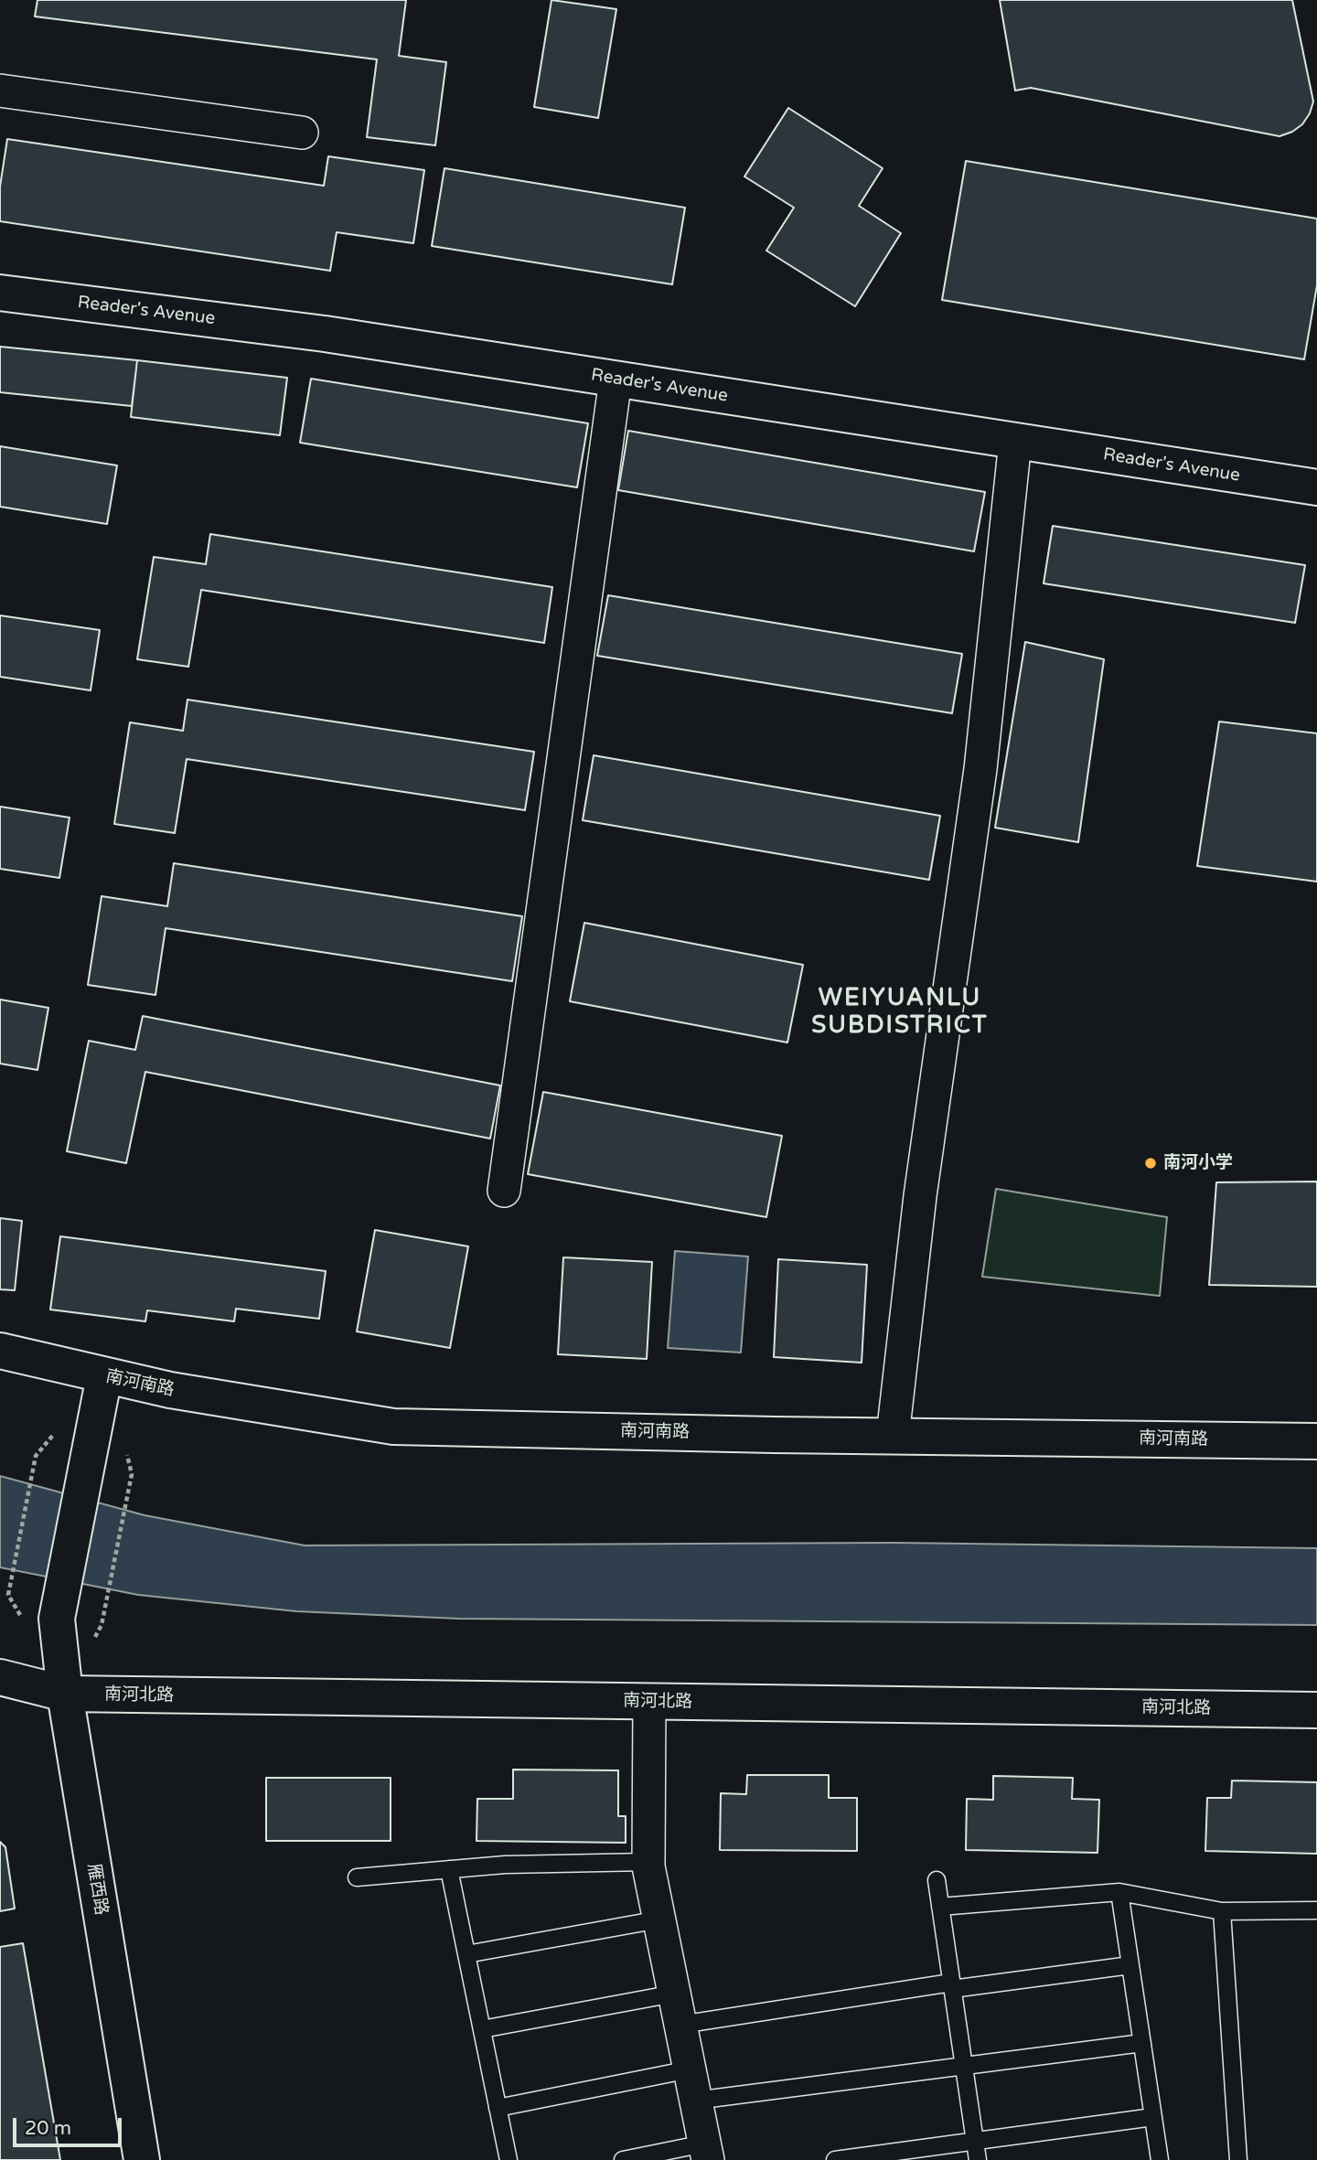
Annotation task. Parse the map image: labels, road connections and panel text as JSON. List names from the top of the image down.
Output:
{
  "streets": {
    "street": [
      "Reader's Avenue",
      "南河南路",
      "南河北路",
      "雁西路"
    ]
  },
  "crossings": [
    ["南河南路", "雁西路"],
    ["南河北路", "雁西路"]
  ],
  "districts": ["WEIYUANLU SUBDISTRICT"],
  "places": ["南河小学"],
  "scale_bar": "20 m"
}
